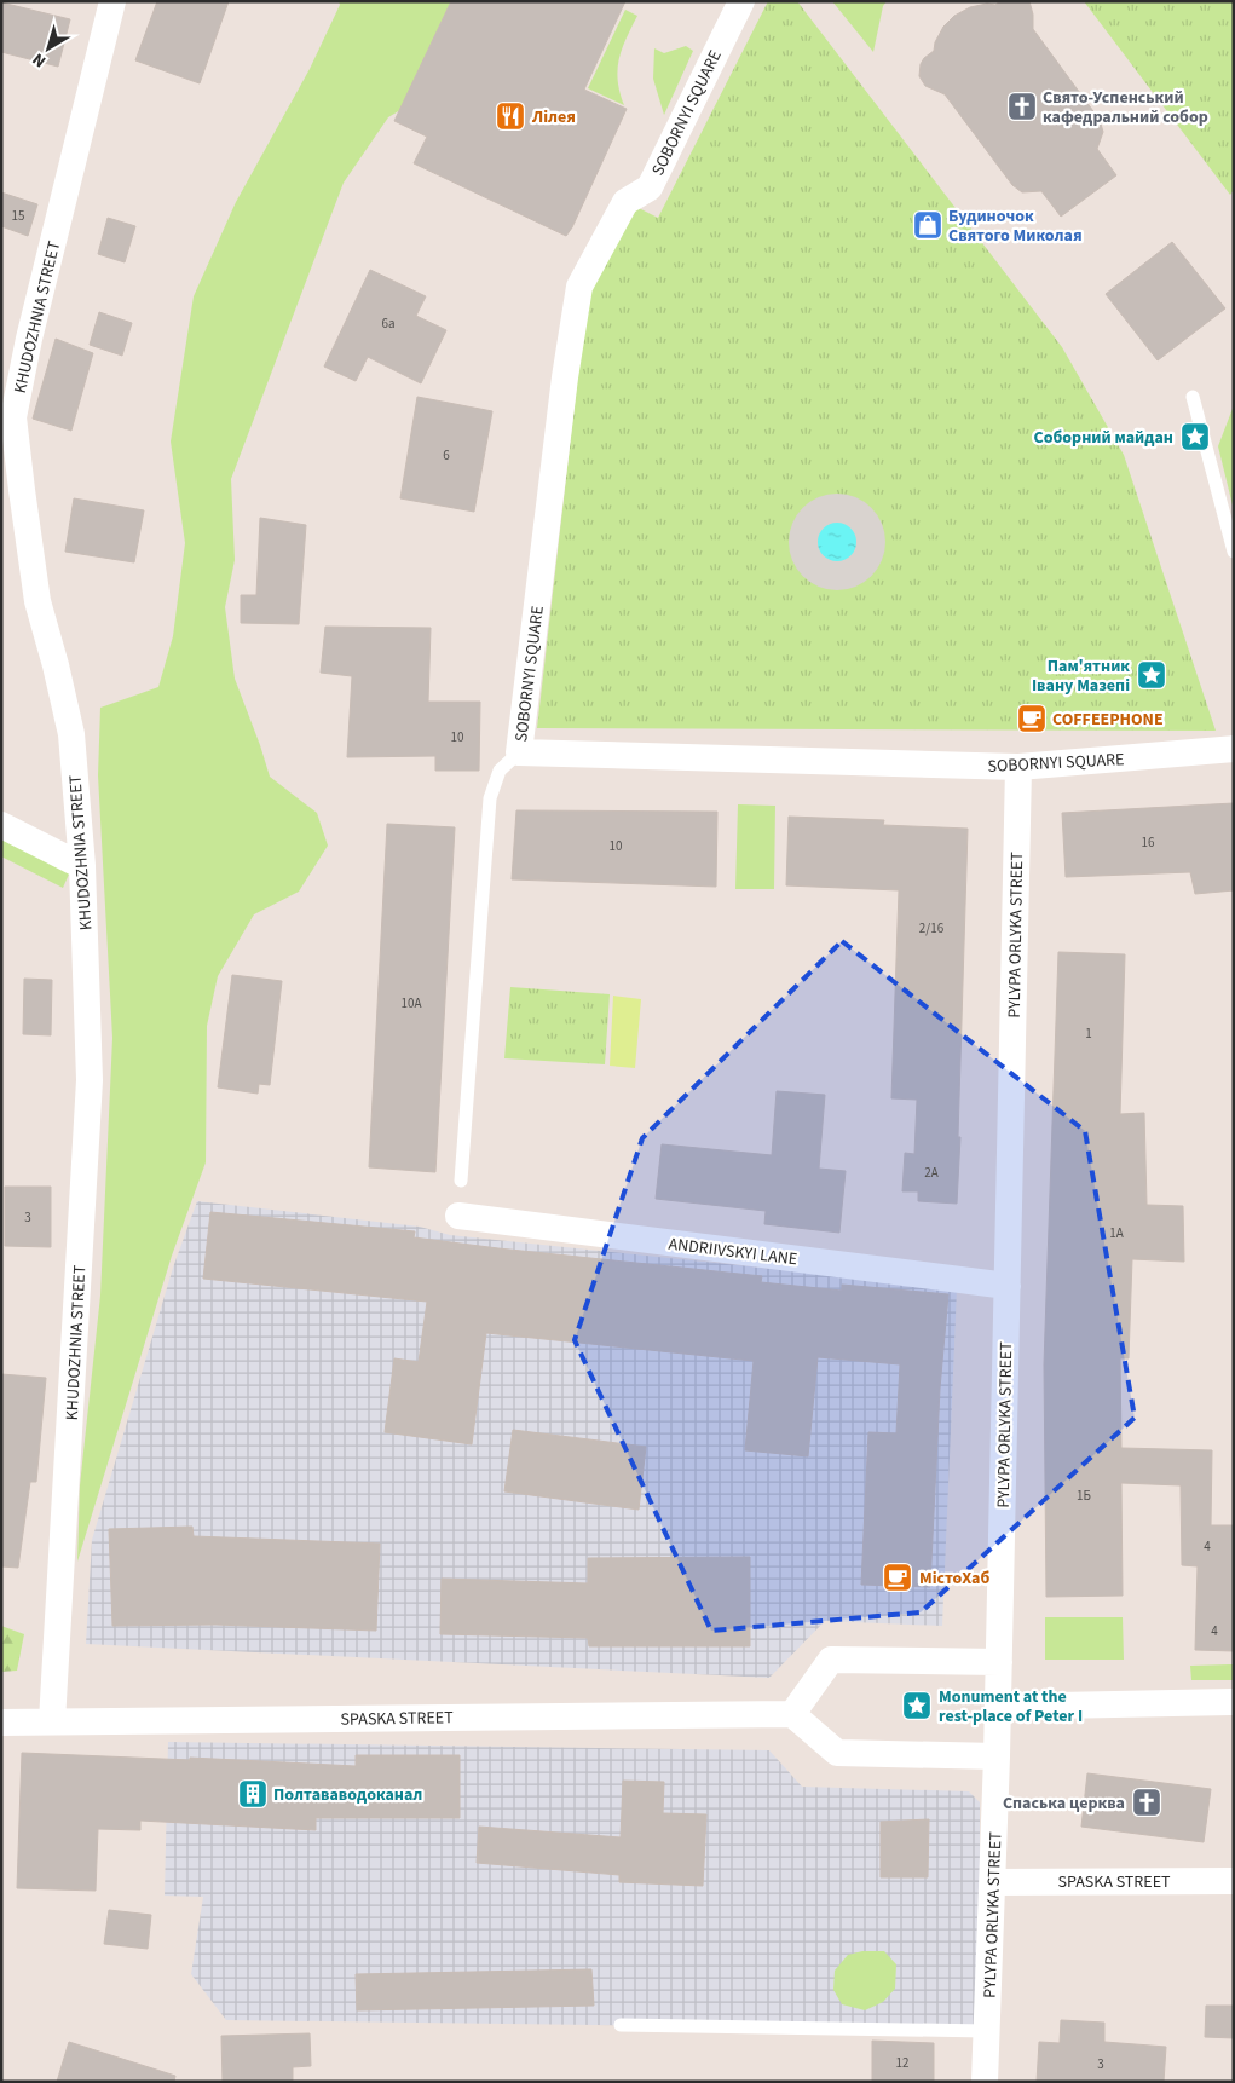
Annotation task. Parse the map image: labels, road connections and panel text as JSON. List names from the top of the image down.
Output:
{
  "streets": {
    "street": [
      "SOBORNYI SQUARE",
      "KHUDOZHNIA STREET",
      "PYLYPA ORLYKA STREET",
      "ANDRIIVSKYI LANE",
      "SPASKA STREET"
    ]
  },
  "crossings": [
    ["SOBORNYI SQUARE", "PYLYPA ORLYKA STREET"],
    ["KHUDOZHNIA STREET", "SPASKA STREET"],
    ["PYLYPA ORLYKA STREET", "ANDRIIVSKYI LANE"],
    ["PYLYPA ORLYKA STREET", "SPASKA STREET"]
  ],
  "places": {
    "church": ["Свято-Успенський кафедральний собор", "Спаська церква"],
    "restaurant": ["Лілея"],
    "shop": ["Будиночок Святого Миколая"],
    "place": ["Соборний майдан", "Пам'ятник Івану Мазепі", "Monument at the rest-place of Peter I"],
    "cafe": ["COFFEEPHONE", "МістоХаб"],
    "building": ["Полтававодоканал"]
  },
  "house_numbers": [
    "15",
    "6а",
    "6",
    "10",
    "16",
    "10",
    "2/16",
    "10А",
    "1",
    "2А",
    "3",
    "1А",
    "1Б",
    "4",
    "4",
    "12",
    "3"
  ],
  "north": "bottom left"
}
